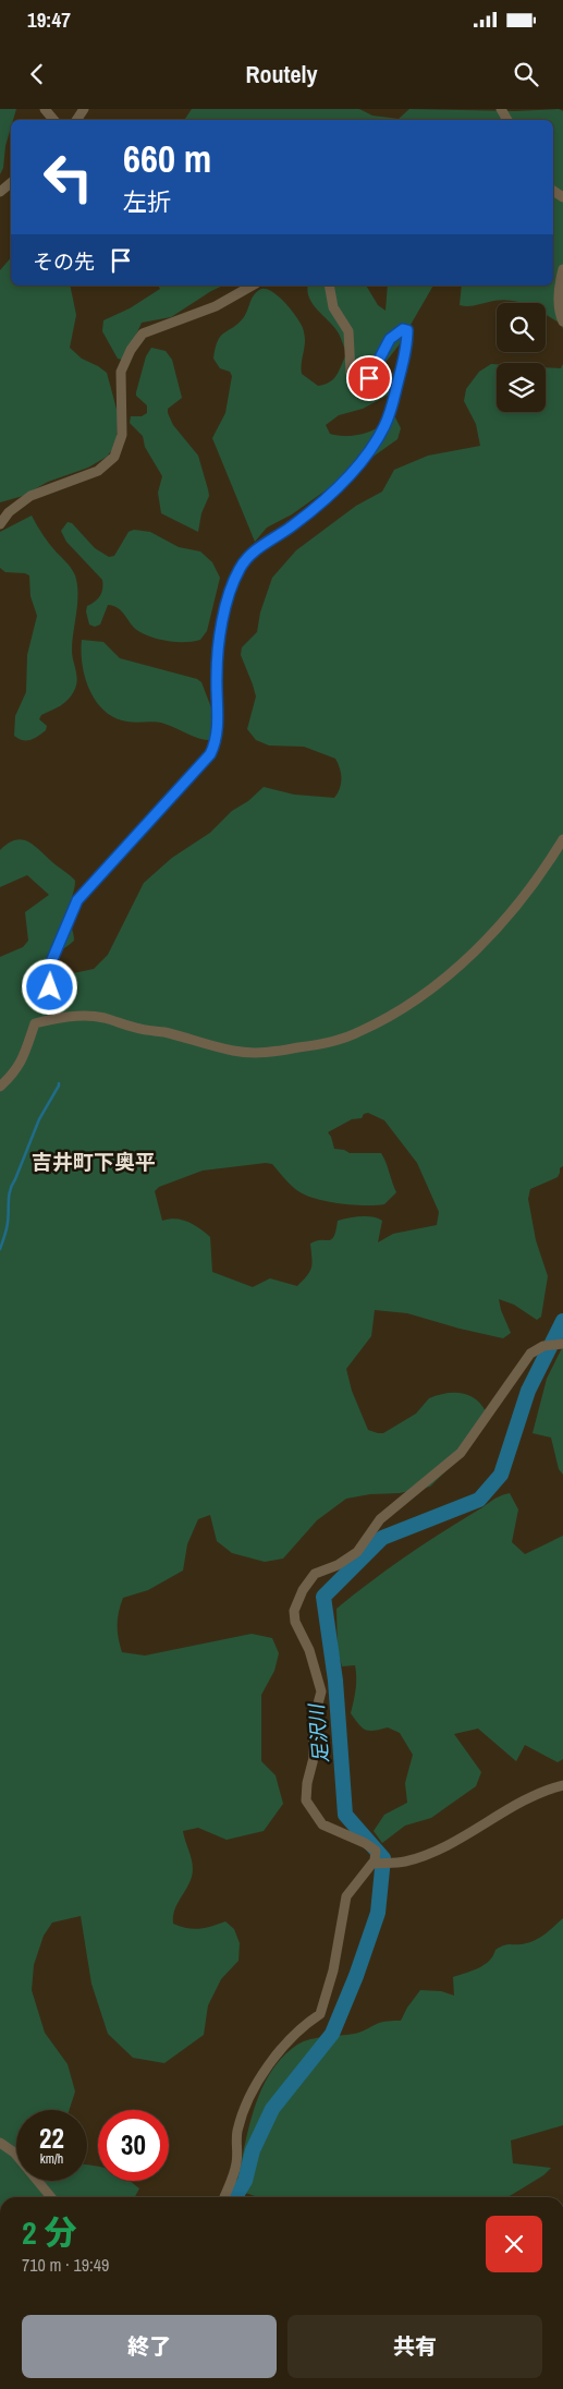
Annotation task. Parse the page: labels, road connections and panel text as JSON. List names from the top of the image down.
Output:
{
  "districts": ["吉井町下奥平"],
  "water": ["足沢川"],
  "page": {
    "status": "19:47",
    "header": "Routely",
    "turn": ["660 m", "左折"],
    "then": "その先",
    "speed": "22 km/h",
    "limit": "30",
    "heading": ["2 分", "710 m · 19:49"],
    "buttons": ["終了", "共有"]
  }
}
